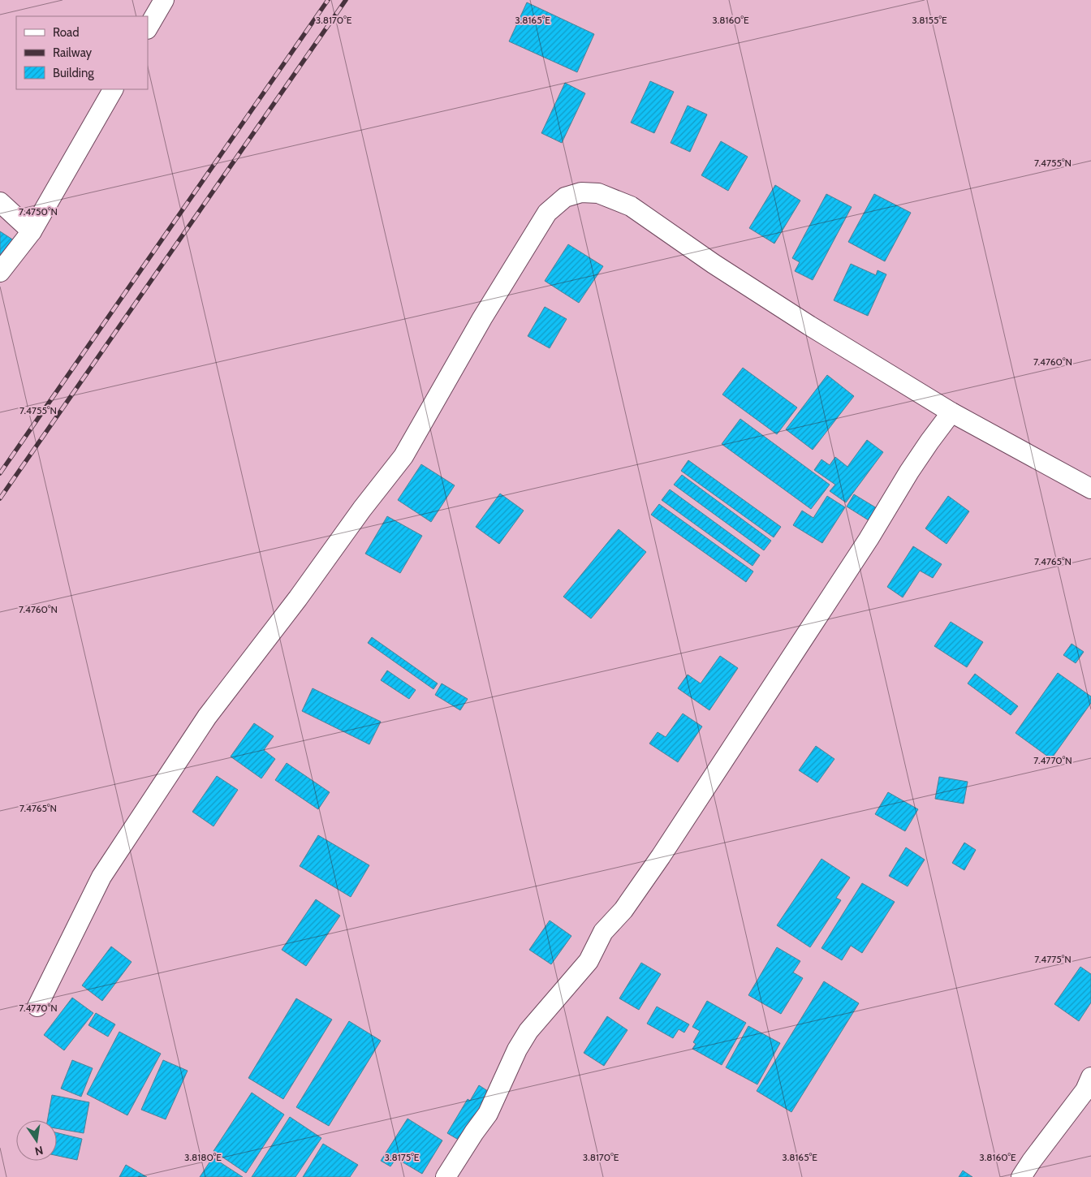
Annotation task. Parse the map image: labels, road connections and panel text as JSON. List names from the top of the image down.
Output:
{
  "legend": ["Road", "Railway", "Building"],
  "north": "bottom",
  "coordinates": [
    "3.8170°E",
    "3.8165°E",
    "3.8160°E",
    "3.8155°E",
    "7.4755°N",
    "7.4750°N",
    "7.4760°N",
    "7.4765°N",
    "7.4770°N",
    "7.4775°N",
    "3.8180°E",
    "3.8175°E"
  ]
}
